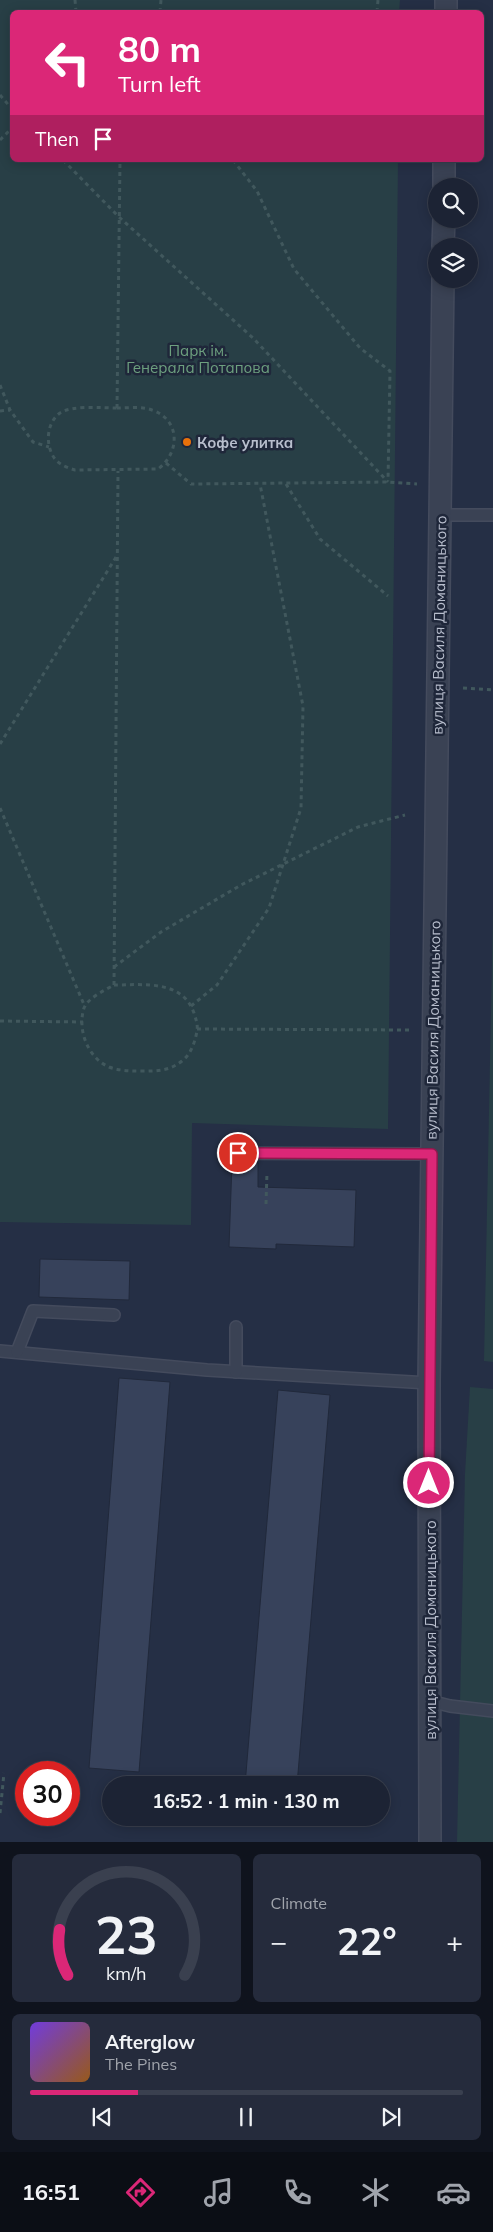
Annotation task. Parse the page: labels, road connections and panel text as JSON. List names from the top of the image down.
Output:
{
  "streets": {
    "street": ["вулиця Василя Доманицького"]
  },
  "parks": ["Парк ім. Генерала Потапова"],
  "places": ["Кофе улитка"],
  "page": {
    "turn": ["80 m", "Turn left"],
    "then": "Then",
    "limit": "30",
    "trip": "16:52 · 1 min · 130 m",
    "tile": "Climate",
    "heat": ["−", "22°", "+"],
    "song": ["Afterglow", "The Pines"],
    "tabs": "16:51",
    "gauge": ["23", "km/h"]
  }
}
